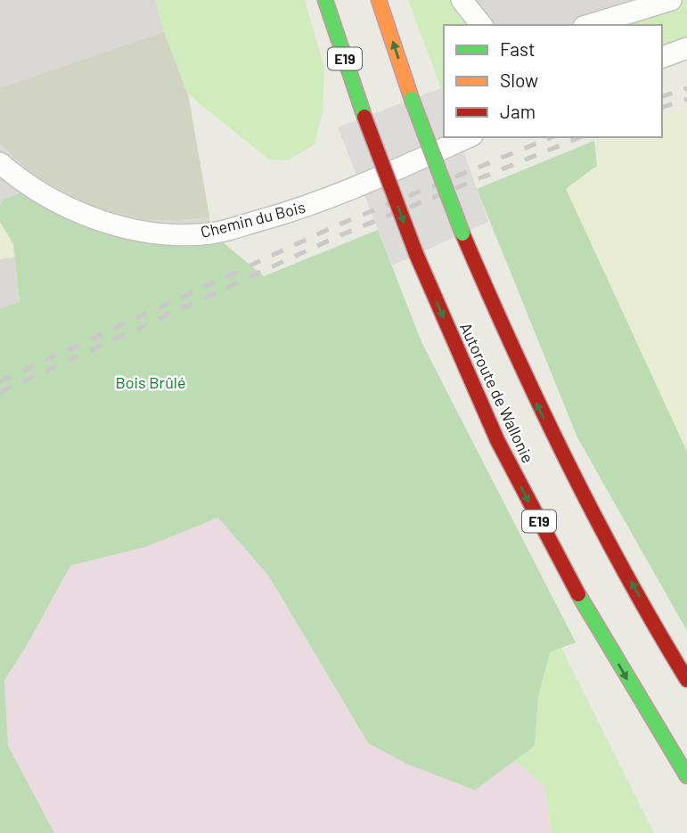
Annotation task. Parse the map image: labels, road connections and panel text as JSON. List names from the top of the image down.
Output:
{
  "streets": {
    "highway": ["E19", "Autoroute de Wallonie"],
    "street": ["Chemin du Bois"]
  },
  "parks": ["Bois Brûlé"],
  "legend": ["Fast", "Slow", "Jam"]
}
